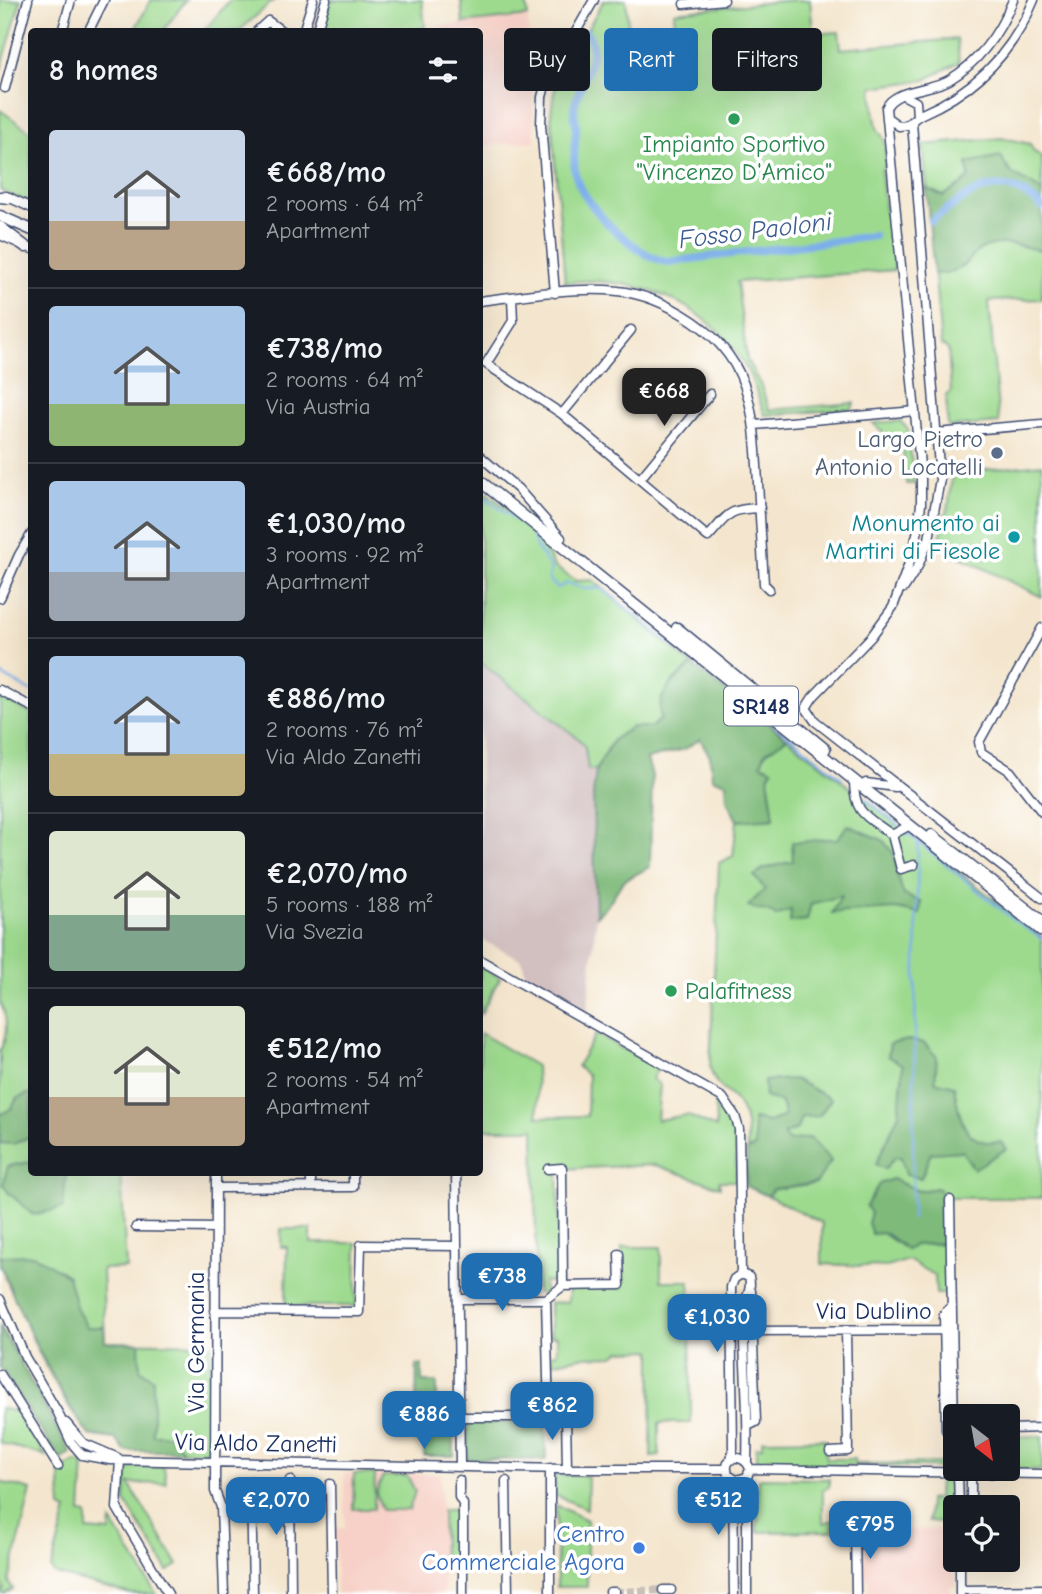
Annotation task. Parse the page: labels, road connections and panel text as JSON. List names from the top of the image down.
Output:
{
  "streets": {
    "main road": ["SR148"],
    "street": ["Via Dublino", "Via Germania", "Via Aldo Zanetti"]
  },
  "crossings": [
    ["Via Germania", "Via Aldo Zanetti"]
  ],
  "water": ["Fosso Paoloni"],
  "places": [
    "Impianto Sportivo \"Vincenzo D'Amico\"",
    "Largo Pietro Antonio Locatelli",
    "Monumento ai Martiri di Fiesole",
    "Palafitness",
    "Centro Commerciale Agora"
  ],
  "north": "bottom right",
  "page": {
    "chip": ["Buy", "Rent", "Filters"],
    "heading": "8 homes",
    "list": [
      {
        "name": "€668/mo",
        "note": "2 rooms · 64 m² · Apartment"
      },
      {
        "name": "€738/mo",
        "note": "2 rooms · 64 m² · Via Austria"
      },
      {
        "name": "€1,030/mo",
        "note": "3 rooms · 92 m² · Apartment"
      },
      {
        "name": "€886/mo",
        "note": "2 rooms · 76 m² · Via Aldo Zanetti"
      },
      {
        "name": "€2,070/mo",
        "note": "5 rooms · 188 m² · Via Svezia"
      },
      {
        "name": "€512/mo",
        "note": "2 rooms · 54 m² · Apartment"
      }
    ],
    "price": [
      "€668",
      "€738",
      "€1,030",
      "€862",
      "€886",
      "€2,070",
      "€512",
      "€795"
    ]
  }
}
